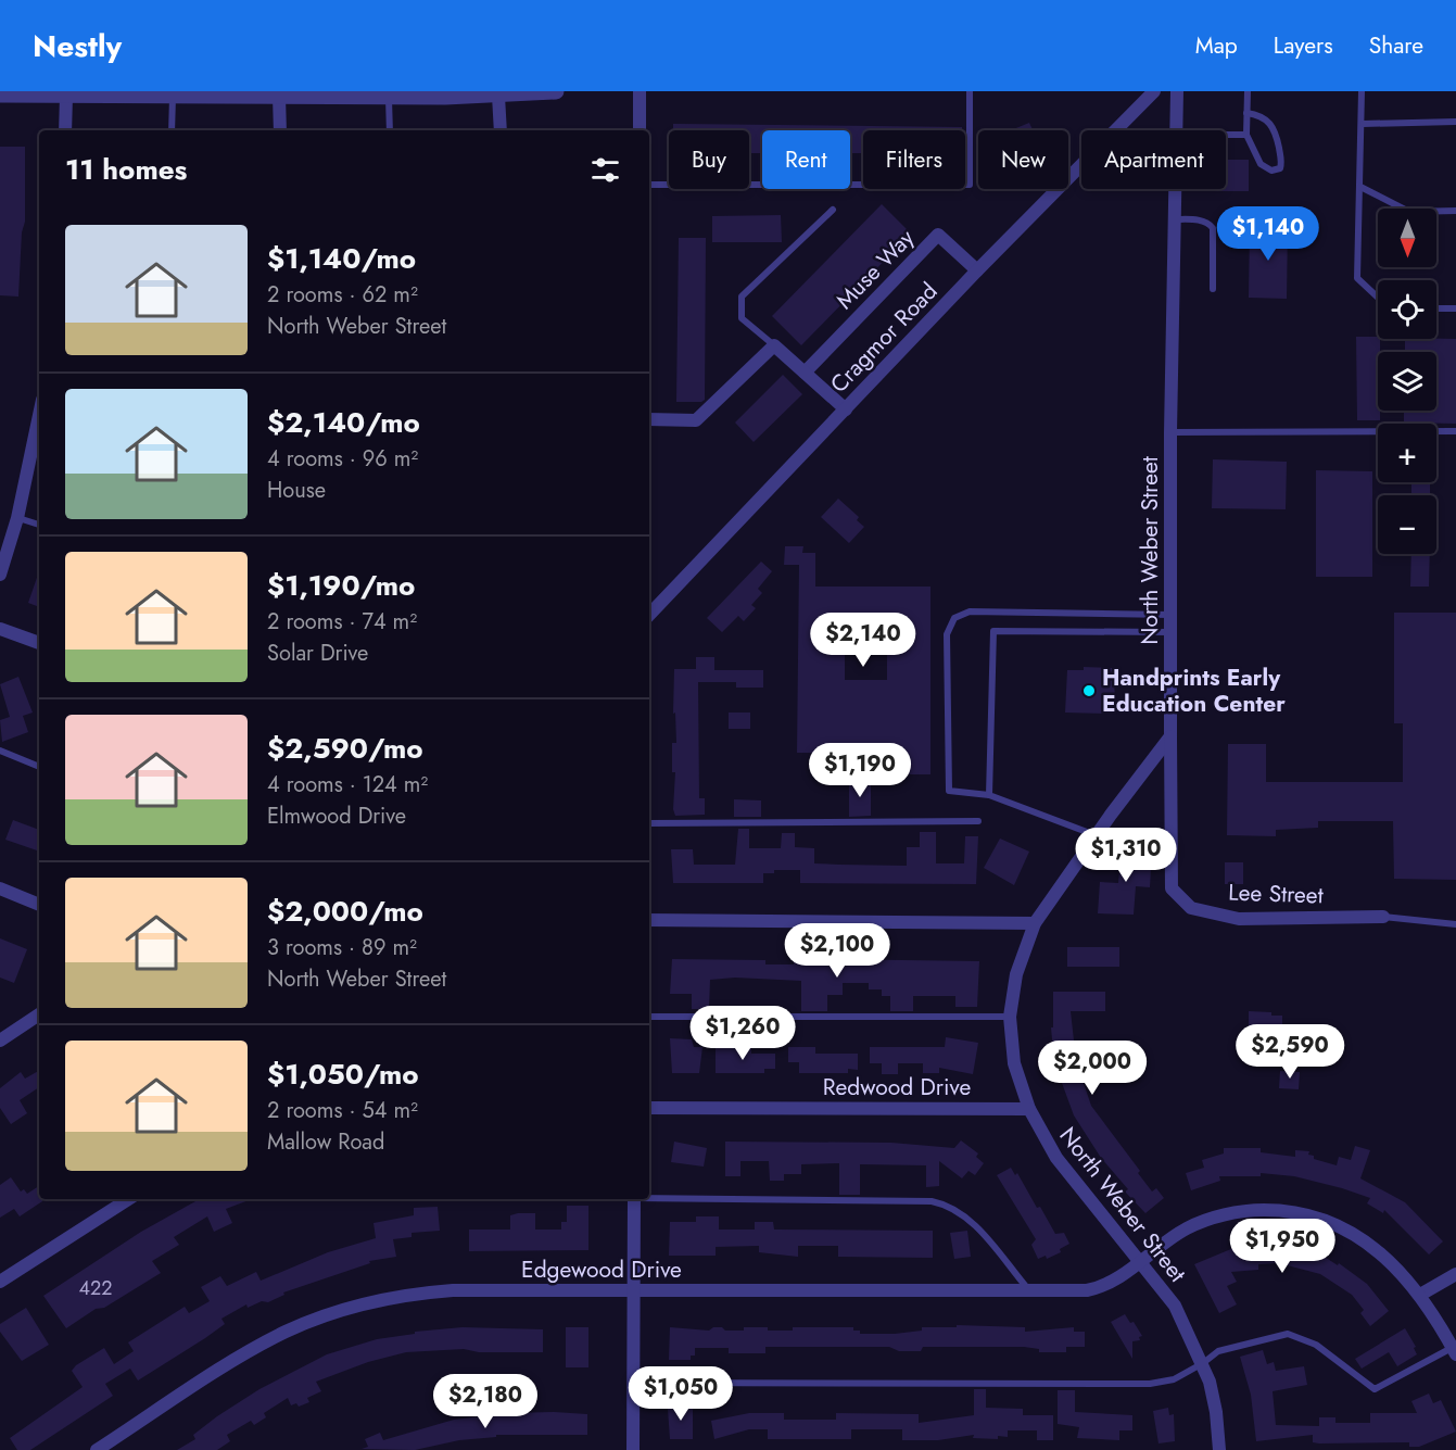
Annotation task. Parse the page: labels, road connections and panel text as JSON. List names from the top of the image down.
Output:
{
  "streets": {
    "street": [
      "Muse Way",
      "Cragmor Road",
      "North Weber Street",
      "Lee Street",
      "Redwood Drive",
      "Edgewood Drive"
    ]
  },
  "crossings": [
    ["Muse Way", "Cragmor Road"],
    ["North Weber Street", "Lee Street"],
    ["North Weber Street", "Redwood Drive"],
    ["North Weber Street", "Edgewood Drive"]
  ],
  "places": ["Handprints Early Education Center"],
  "house_numbers": ["422"],
  "north": "bottom",
  "page": {
    "header": "Nestly",
    "nav": ["Map", "Layers", "Share"],
    "chip": [
      "Buy",
      "Rent",
      "Filters",
      "New",
      "Apartment"
    ],
    "heading": "11 homes",
    "price": [
      "$1,140",
      "$2,140",
      "$1,190",
      "$1,310",
      "$2,100",
      "$1,260",
      "$2,590",
      "$2,000",
      "$1,950",
      "$1,050",
      "$2,180"
    ],
    "map_buttons": ["+", "−"],
    "list": [
      {
        "name": "$1,140/mo",
        "note": "2 rooms · 62 m² · North Weber Street"
      },
      {
        "name": "$2,140/mo",
        "note": "4 rooms · 96 m² · House"
      },
      {
        "name": "$1,190/mo",
        "note": "2 rooms · 74 m² · Solar Drive"
      },
      {
        "name": "$2,590/mo",
        "note": "4 rooms · 124 m² · Elmwood Drive"
      },
      {
        "name": "$2,000/mo",
        "note": "3 rooms · 89 m² · North Weber Street"
      },
      {
        "name": "$1,050/mo",
        "note": "2 rooms · 54 m² · Mallow Road"
      }
    ]
  }
}
